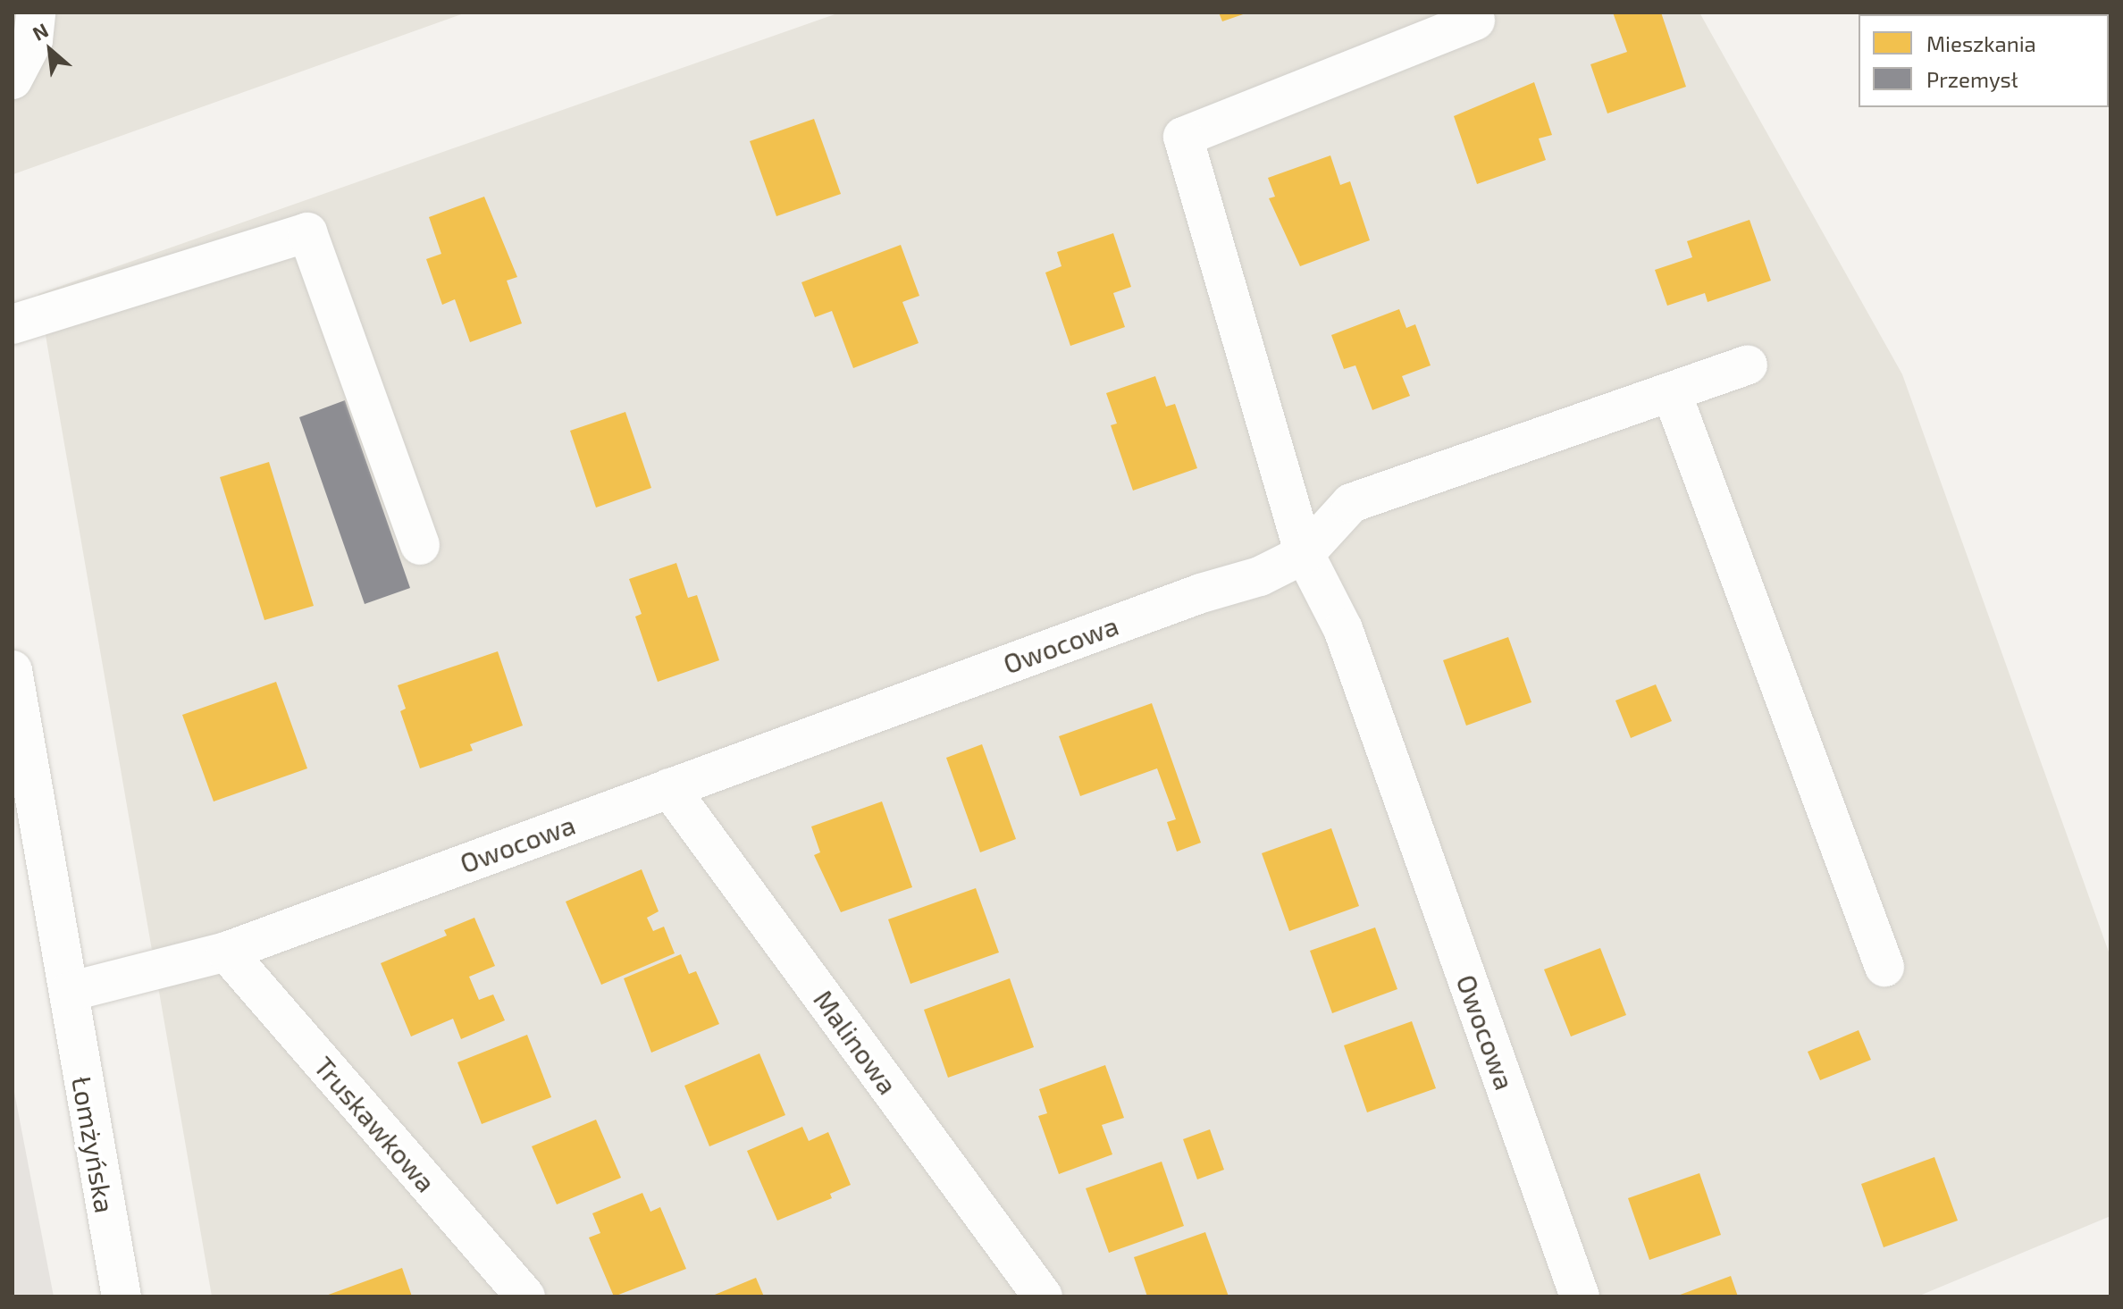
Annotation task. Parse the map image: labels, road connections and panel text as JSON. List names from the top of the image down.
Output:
{
  "streets": {
    "street": [
      "Owocowa",
      "Malinowa",
      "Truskawkowa",
      "Łomżyńska"
    ]
  },
  "crossings": [
    ["Owocowa", "Malinowa"],
    ["Owocowa", "Truskawkowa"],
    ["Owocowa", "Łomżyńska"]
  ],
  "legend": ["Mieszkania", "Przemysł"],
  "north": "top left"
}
